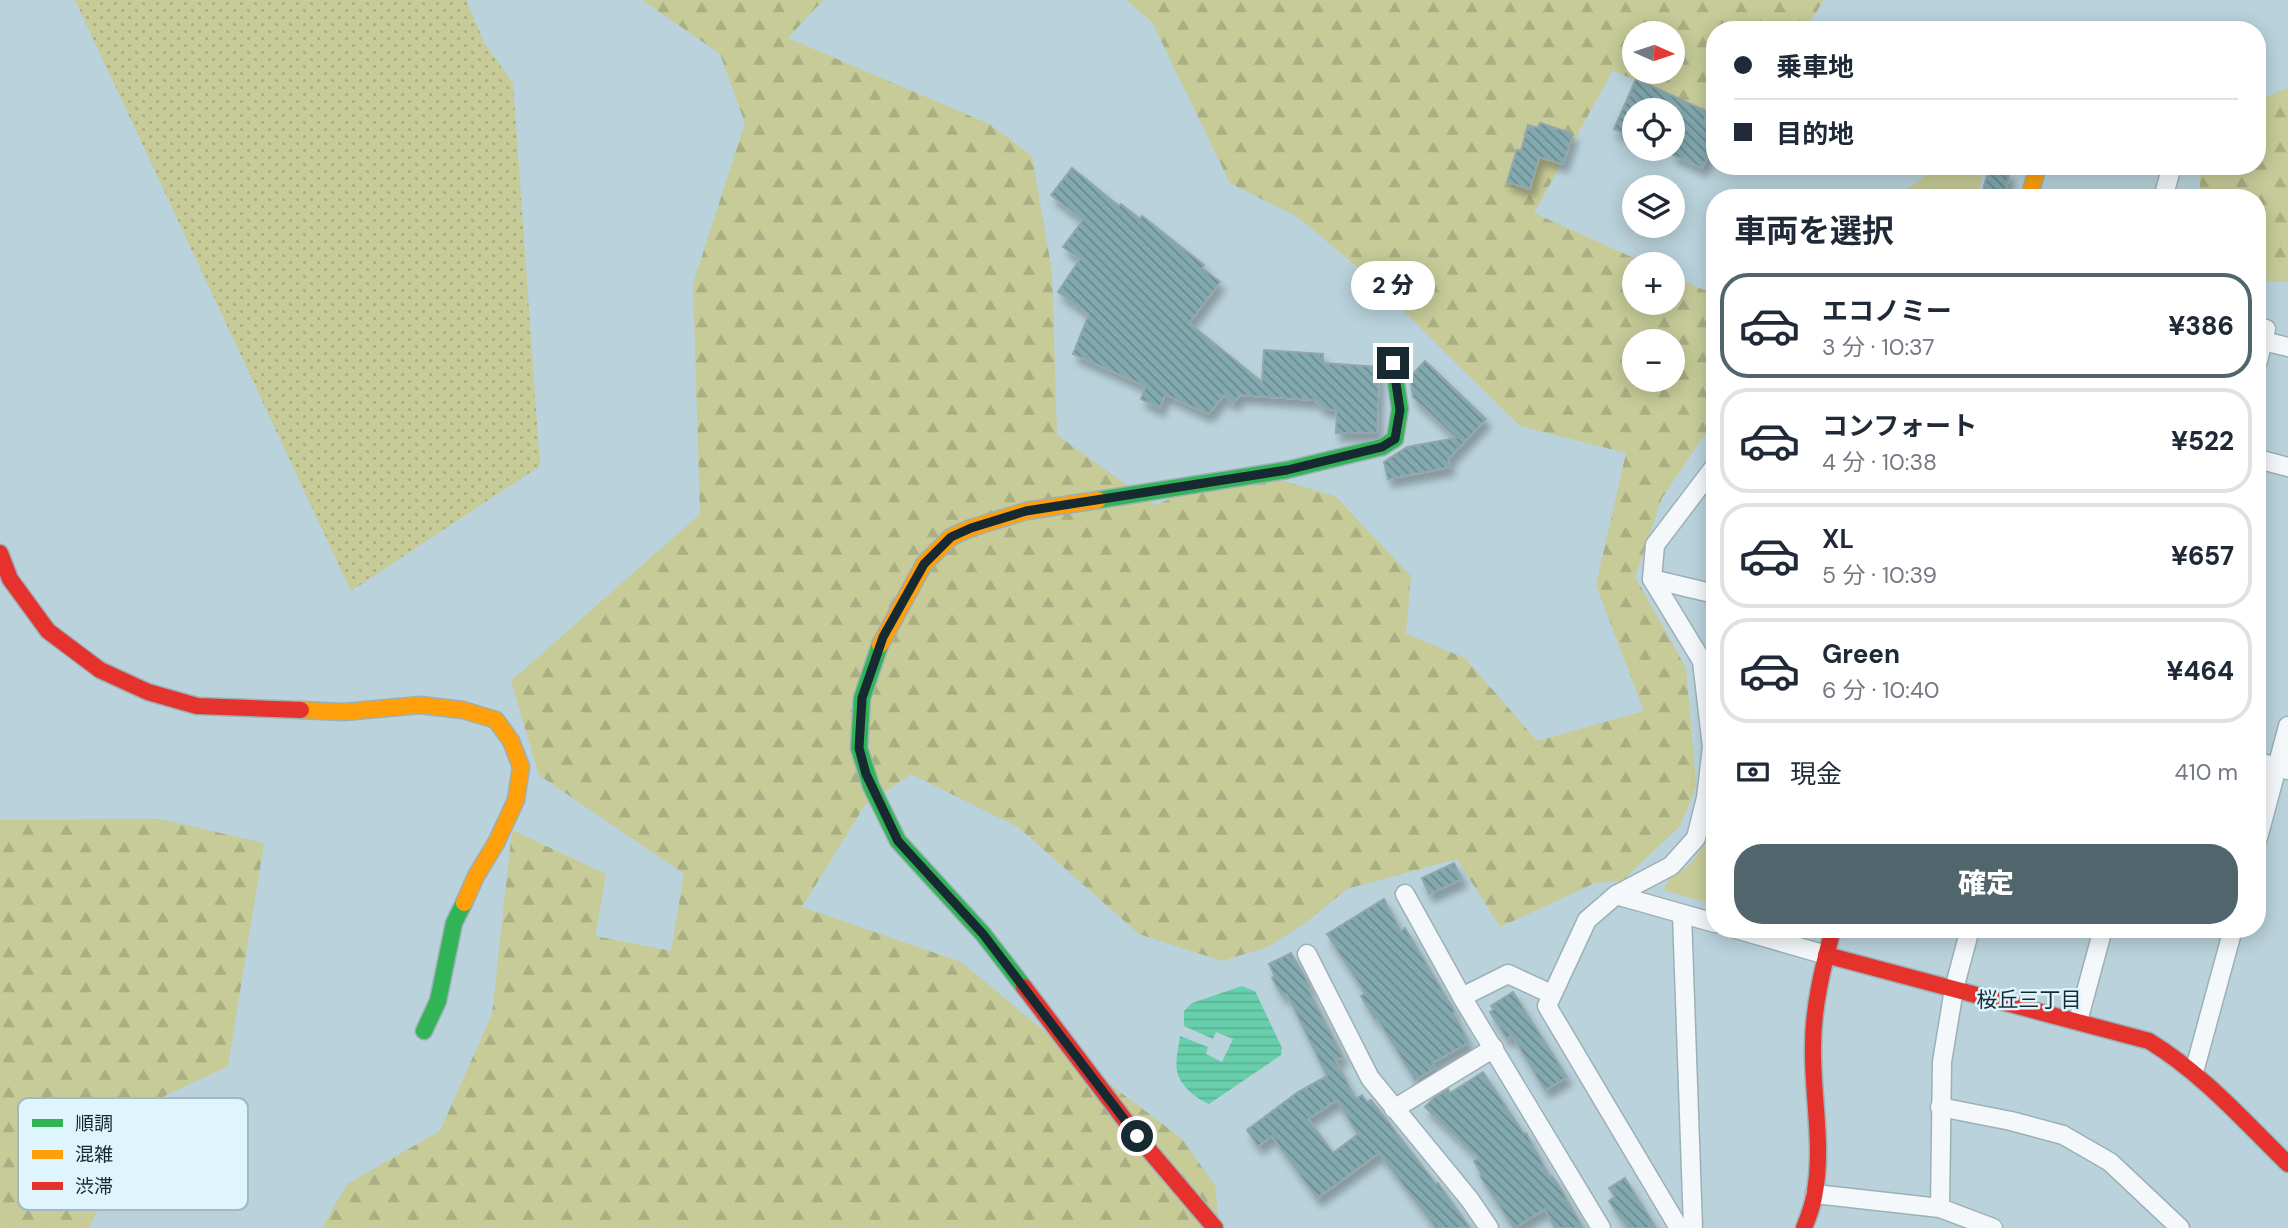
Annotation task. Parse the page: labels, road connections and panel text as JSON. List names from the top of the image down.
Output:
{
  "districts": ["桜丘三丁目"],
  "legend": ["順調", "混雑", "渋滞"],
  "north": "right",
  "page": {
    "map_buttons": ["+", "−"],
    "banner": ["乗車地", "目的地"],
    "heading": "車両を選択",
    "bubble": "2 分",
    "list": [
      {
        "name": "エコノミー",
        "note": "3 分 · 10:37",
        "value": "¥386"
      },
      {
        "name": "コンフォート",
        "note": "4 分 · 10:38",
        "value": "¥522"
      },
      {
        "name": "XL",
        "note": "5 分 · 10:39",
        "value": "¥657"
      },
      {
        "name": "Green",
        "note": "6 分 · 10:40",
        "value": "¥464"
      }
    ],
    "pay": ["現金", "410 m"],
    "buttons": "確定"
  }
}
